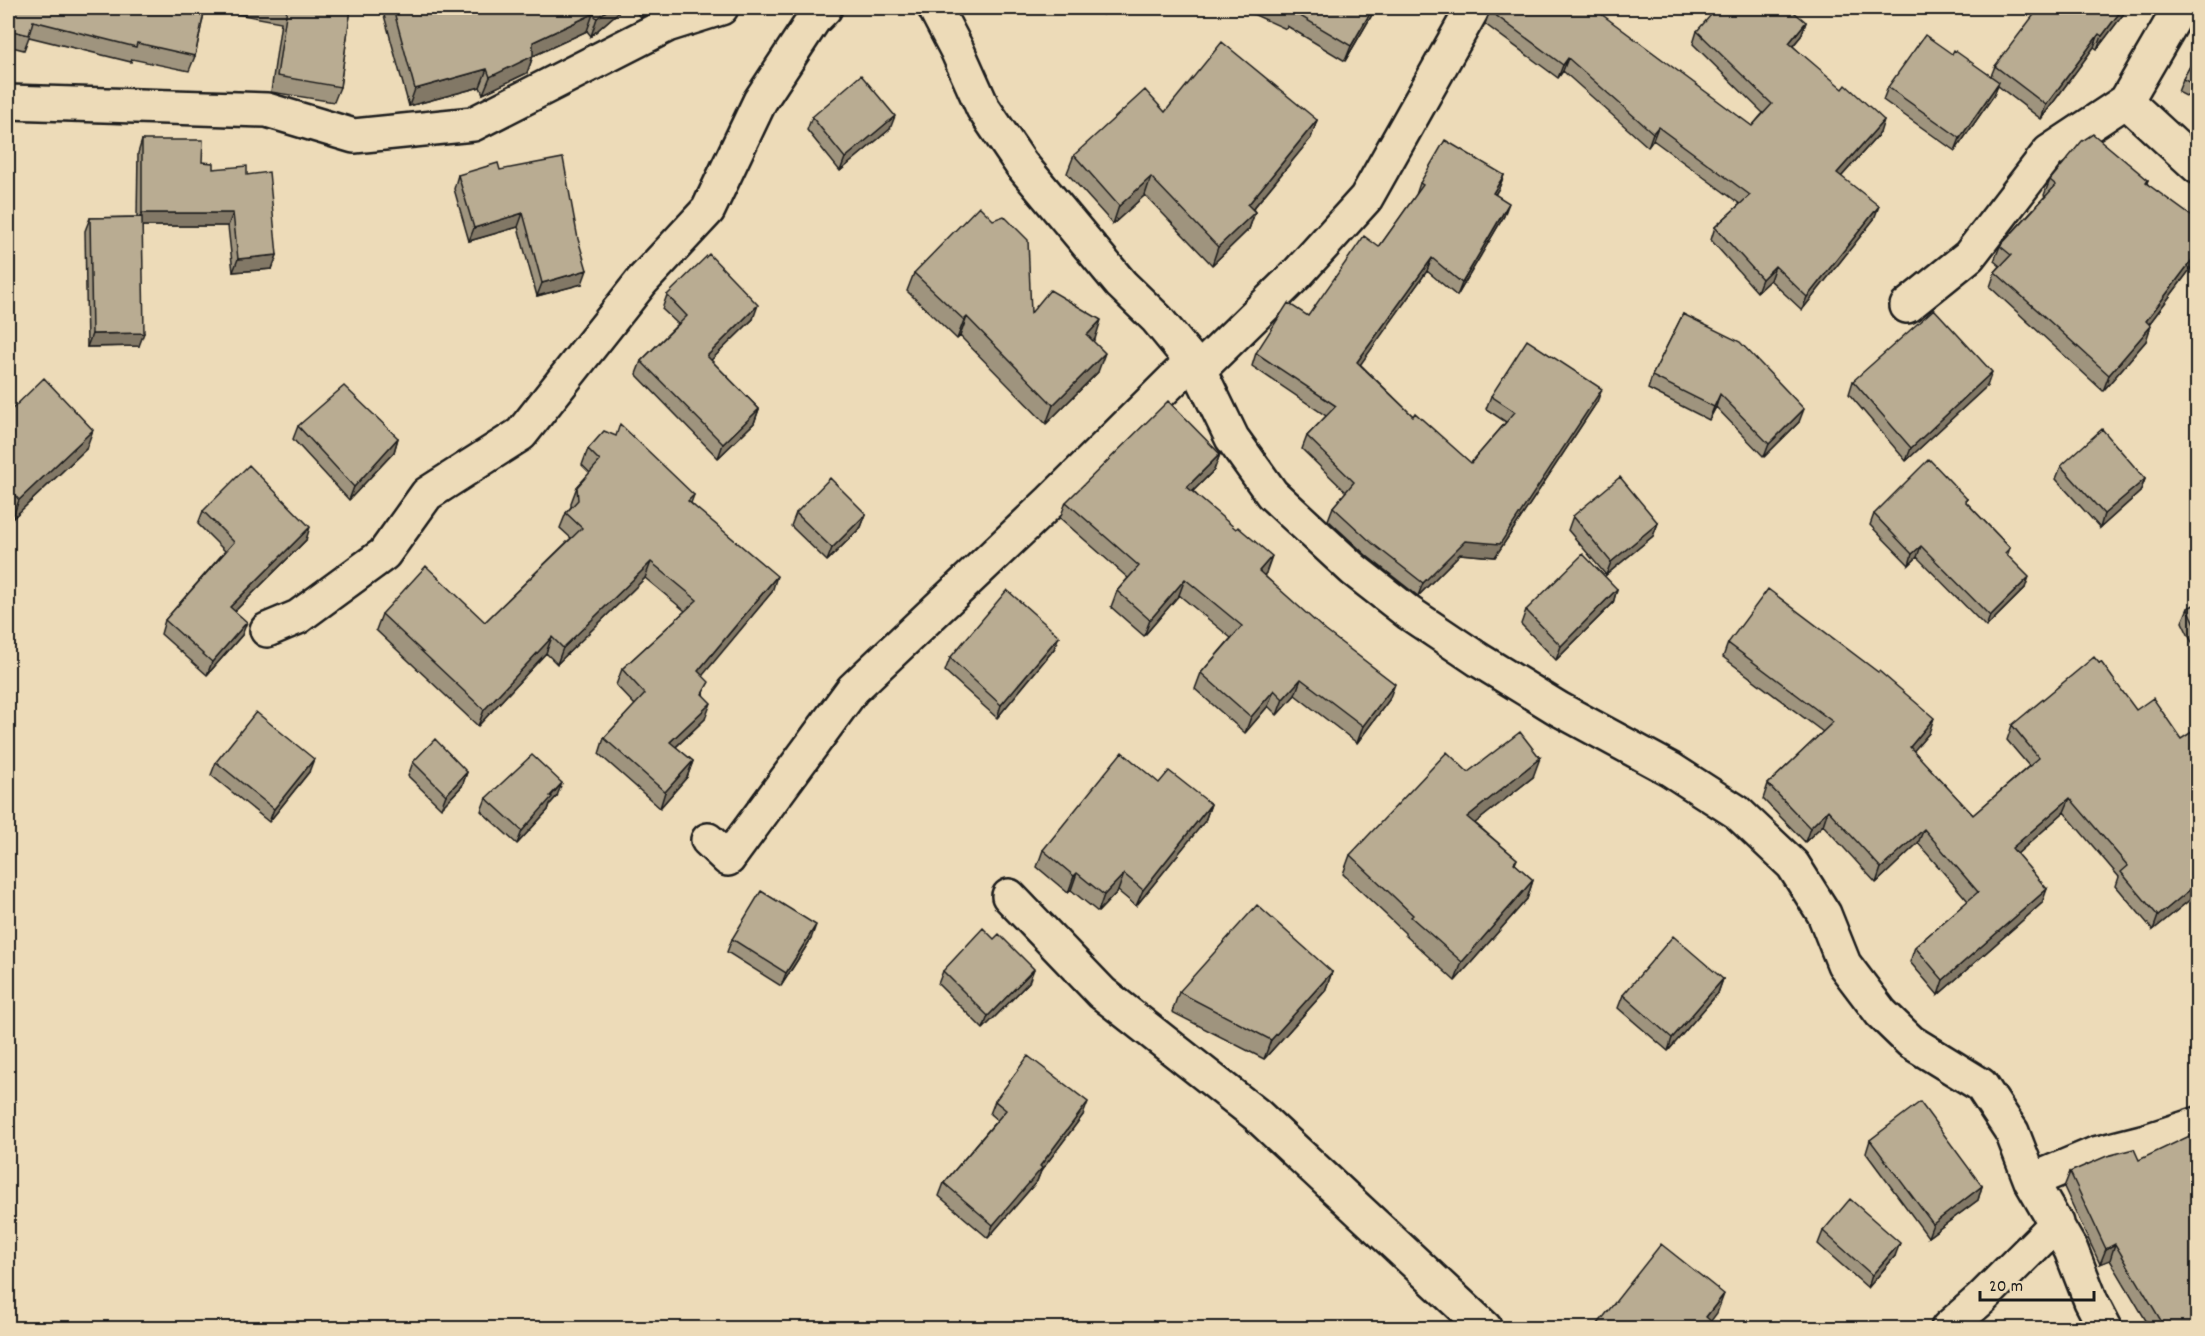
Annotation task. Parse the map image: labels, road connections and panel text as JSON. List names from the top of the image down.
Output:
{
  "scale_bar": "20 m"
}
